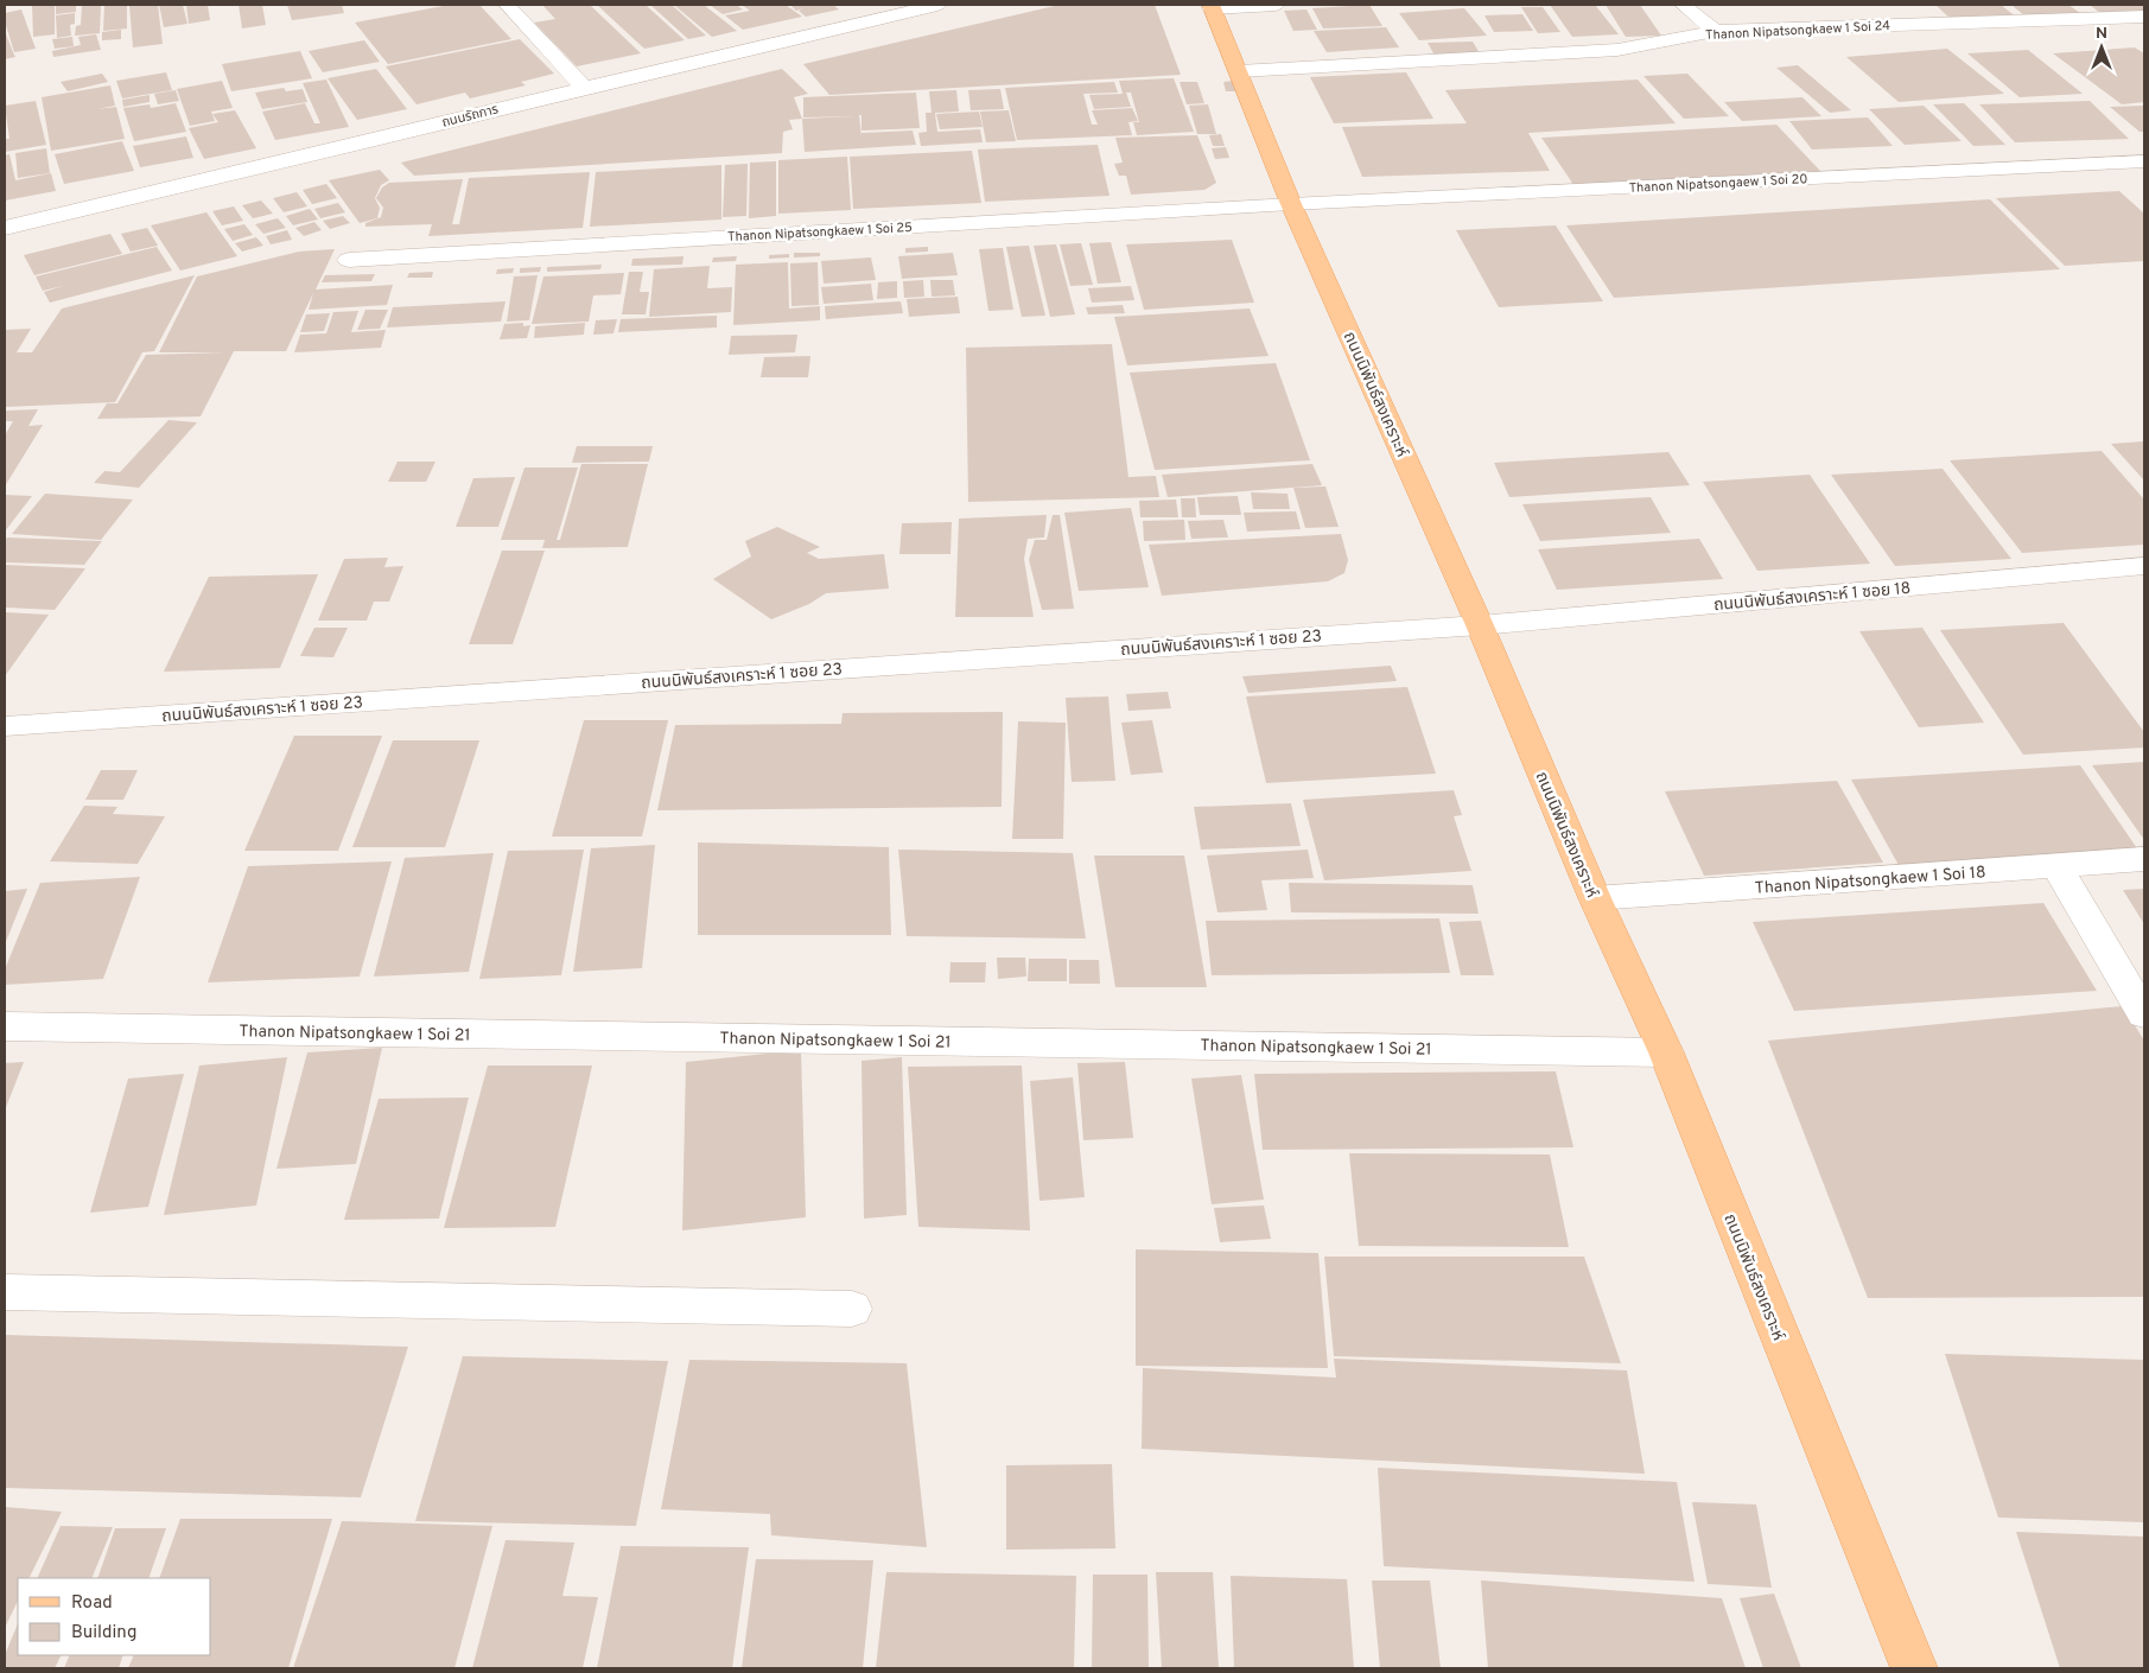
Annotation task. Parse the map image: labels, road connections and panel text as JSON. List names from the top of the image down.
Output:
{
  "streets": {
    "main road": ["ถนนนิพันธ์สงเคราะห์"],
    "street": [
      "Thanon Nipatsongkaew 1 Soi 24",
      "ถนนรัถการ",
      "Thanon Nipatsongaew 1 Soi 20",
      "Thanon Nipatsongkaew 1 Soi 25",
      "ถนนนิพันธ์สงเคราะห์ 1 ซอย 18",
      "ถนนนิพันธ์สงเคราะห์ 1 ซอย 23",
      "Thanon Nipatsongkaew 1 Soi 18",
      "Thanon Nipatsongkaew 1 Soi 21"
    ]
  },
  "crossings": [
    ["Thanon Nipatsongkaew 1 Soi 24", "ถนนนิพันธ์สงเคราะห์"],
    ["Thanon Nipatsongaew 1 Soi 20", "Thanon Nipatsongkaew 1 Soi 25"],
    ["Thanon Nipatsongaew 1 Soi 20", "ถนนนิพันธ์สงเคราะห์"],
    ["Thanon Nipatsongkaew 1 Soi 25", "ถนนนิพันธ์สงเคราะห์"],
    ["ถนนนิพันธ์สงเคราะห์", "ถนนนิพันธ์สงเคราะห์ 1 ซอย 18"],
    ["ถนนนิพันธ์สงเคราะห์", "ถนนนิพันธ์สงเคราะห์ 1 ซอย 23"],
    ["ถนนนิพันธ์สงเคราะห์", "Thanon Nipatsongkaew 1 Soi 18"],
    ["ถนนนิพันธ์สงเคราะห์", "Thanon Nipatsongkaew 1 Soi 21"],
    ["ถนนนิพันธ์สงเคราะห์ 1 ซอย 18", "ถนนนิพันธ์สงเคราะห์ 1 ซอย 23"]
  ],
  "legend": ["Road", "Building"],
  "north": "top"
}
